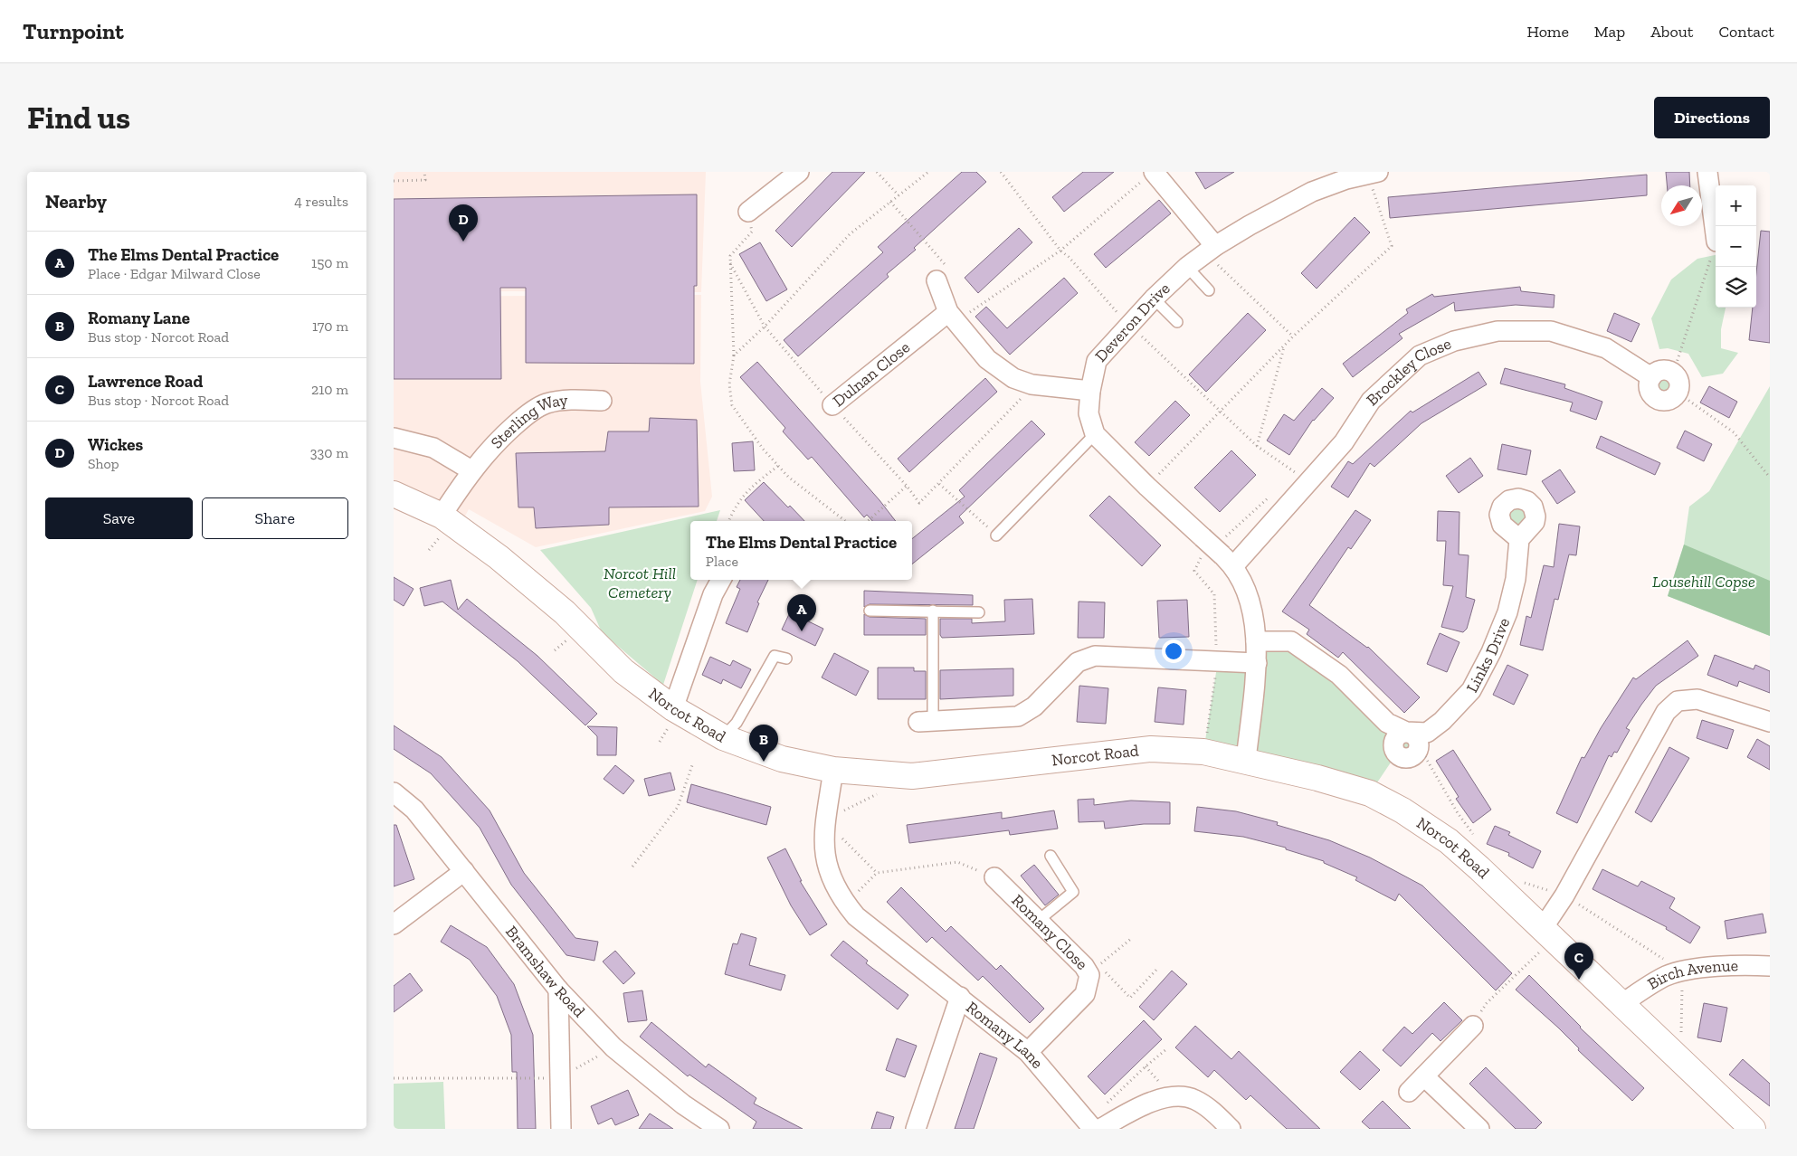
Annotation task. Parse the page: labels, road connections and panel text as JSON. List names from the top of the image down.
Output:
{
  "streets": {
    "street": [
      "Deveron Drive",
      "Dulnan Close",
      "Brockley Close",
      "Sterling Way",
      "Links Drive",
      "Norcot Road",
      "Romany Close",
      "Bramshaw Road",
      "Birch Avenue",
      "Romany Lane"
    ]
  },
  "crossings": [
    ["Deveron Drive", "Brockley Close"],
    ["Sterling Way", "Norcot Road"],
    ["Norcot Road", "Birch Avenue"],
    ["Norcot Road", "Romany Lane"],
    ["Romany Close", "Romany Lane"]
  ],
  "parks": ["Norcot Hill Cemetery", "Lousehill Copse"],
  "north": "bottom left",
  "page": {
    "header": "Turnpoint",
    "nav": [
      "Home",
      "Map",
      "About",
      "Contact"
    ],
    "buttons": [
      "Directions",
      ["Save", "Share"]
    ],
    "title": "Find us",
    "heading": ["Nearby", "4 results"],
    "map_buttons": ["+", "−"],
    "pins": [
      "D",
      "A",
      "B",
      "C"
    ],
    "list": [
      {
        "mark": "A",
        "name": "The Elms Dental Practice",
        "note": "Place · Edgar Milward Close",
        "value": "150 m"
      },
      {
        "mark": "B",
        "name": "Romany Lane",
        "note": "Bus stop · Norcot Road",
        "value": "170 m"
      },
      {
        "mark": "C",
        "name": "Lawrence Road",
        "note": "Bus stop · Norcot Road",
        "value": "210 m"
      },
      {
        "mark": "D",
        "name": "Wickes",
        "note": "Shop",
        "value": "330 m"
      }
    ],
    "popup": ["The Elms Dental Practice", "Place"]
  }
}
